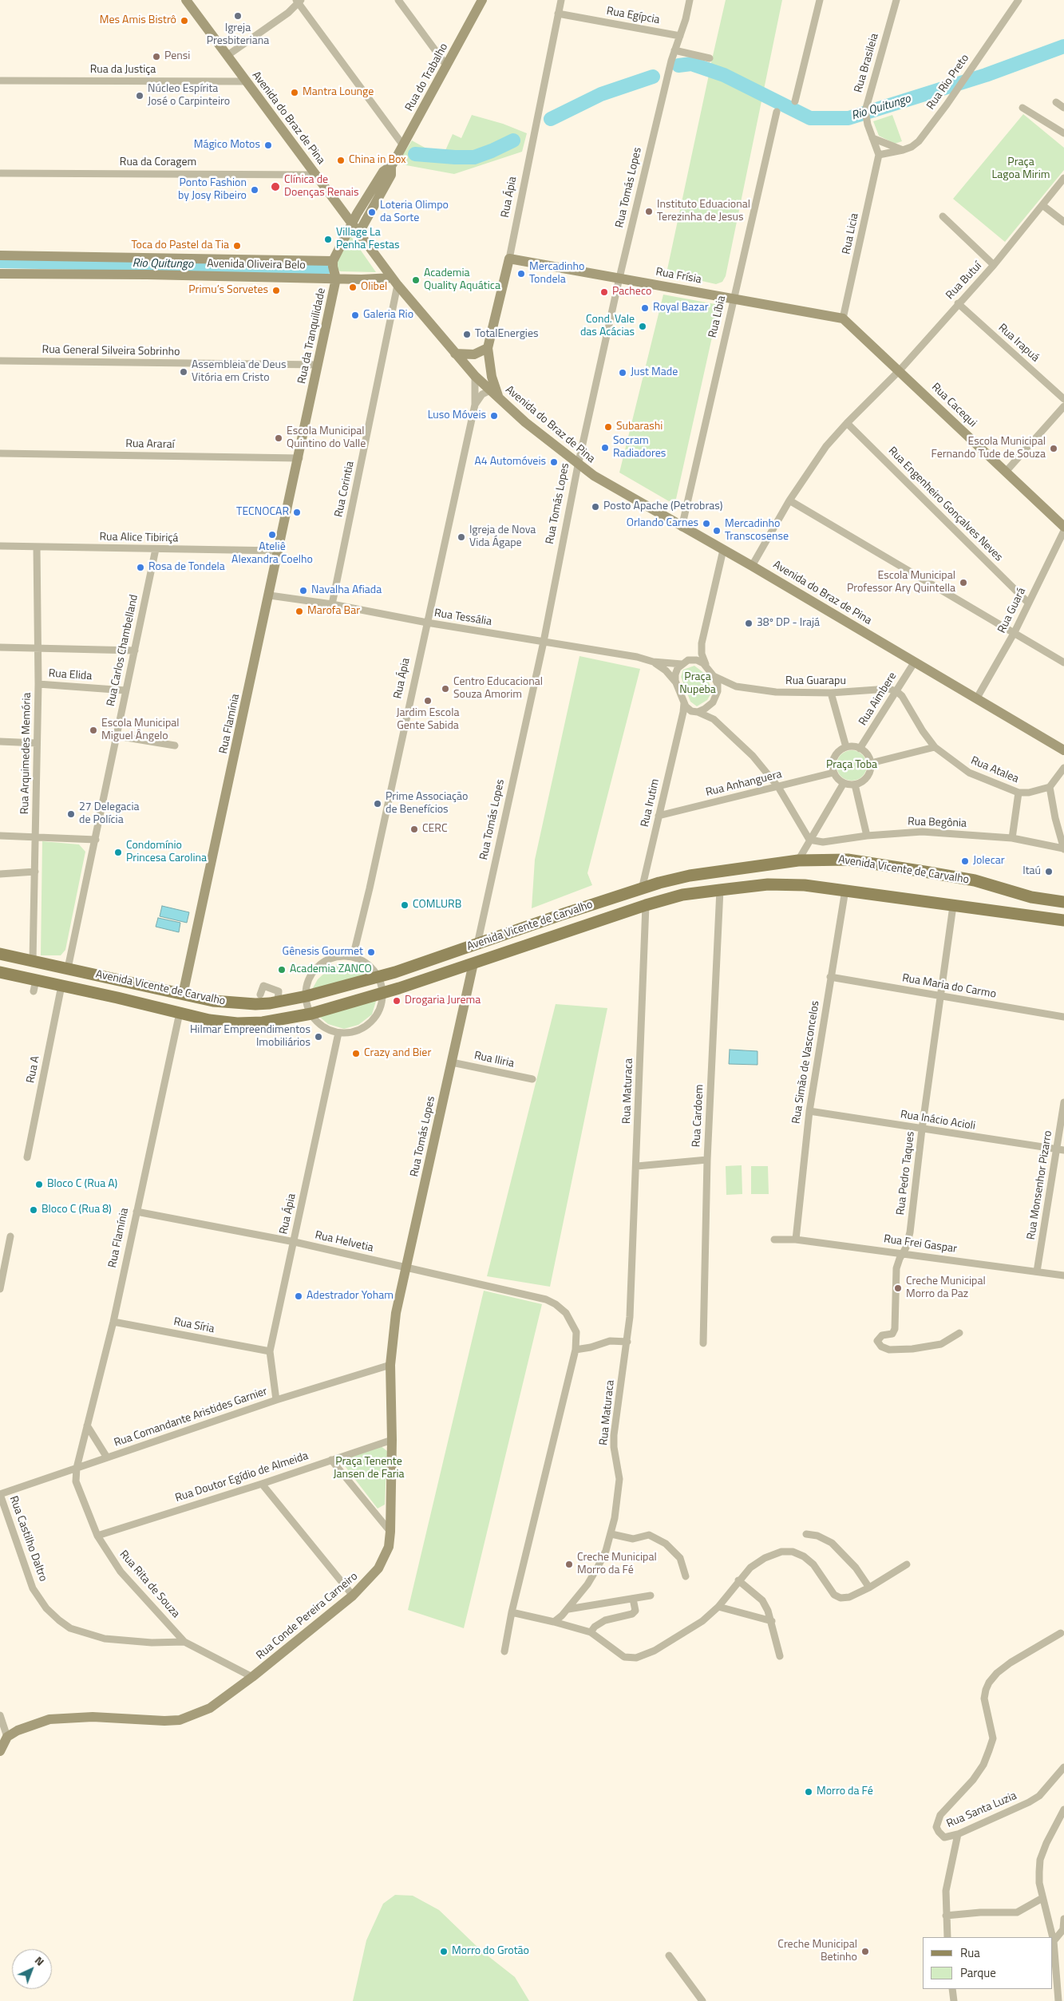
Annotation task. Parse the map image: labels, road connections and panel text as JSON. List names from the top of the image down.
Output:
{
  "streets": {
    "main road": ["Avenida Vicente de Carvalho"],
    "street": [
      "Rua Egípcia",
      "Rua Brasileia",
      "Rua da Justiça",
      "Rua do Trabalho",
      "Rua Rio Preto",
      "Avenida do Braz de Pina",
      "Rua da Coragem",
      "Rua Tomás Lopes",
      "Rua Ápia",
      "Rua Licia",
      "Avenida Oliveira Belo",
      "Rua Frísia",
      "Rua Butuí",
      "Rua Líbia",
      "Rua da Tranquilidade",
      "Rua Irapuá",
      "Rua General Silveira Sobrinho",
      "Rua Cacequi",
      "Rua Araraí",
      "Rua Corintia",
      "Rua Engenheiro Gonçalves Neves",
      "Rua Alice Tibiriçá",
      "Rua Guará",
      "Rua Tessália",
      "Rua Carlos Chambelland",
      "Rua Elida",
      "Rua Guarapu",
      "Rua Aimbere",
      "Rua Flamínia",
      "Rua Arquimedes Memória",
      "Rua Atalea",
      "Rua Anhanguera",
      "Rua Irutim",
      "Rua Begônia",
      "Rua Maria do Carmo",
      "Rua Iliria",
      "Rua Simão de Vasconcelos",
      "Rua A",
      "Rua Maturaca",
      "Rua Cardoem",
      "Rua Inácio Acioli",
      "Rua Pedro Taques",
      "Rua Monsenhor Pizarro",
      "Rua Helvetia",
      "Rua Frei Gaspar",
      "Rua Síria",
      "Rua Comandante Aristides Garnier",
      "Rua Doutor Egídio de Almeida",
      "Rua Castilho Daltro",
      "Rua Rita de Souza",
      "Rua Conde Pereira Carneiro",
      "Rua Santa Luzia"
    ]
  },
  "crossings": [
    ["Rua Egípcia", "Rua Tomás Lopes"],
    ["Rua Egípcia", "Rua Ápia"],
    ["Rua Brasileia", "Rua Rio Preto"],
    ["Rua Brasileia", "Rua Licia"],
    ["Rua da Justiça", "Avenida do Braz de Pina"],
    ["Rua do Trabalho", "Avenida do Braz de Pina"],
    ["Rua Rio Preto", "Rua Licia"],
    ["Avenida do Braz de Pina", "Rua da Coragem"],
    ["Avenida do Braz de Pina", "Rua Tomás Lopes"],
    ["Avenida do Braz de Pina", "Rua Ápia"],
    ["Avenida do Braz de Pina", "Avenida Oliveira Belo"],
    ["Avenida do Braz de Pina", "Rua Butuí"],
    ["Avenida do Braz de Pina", "Rua Líbia"],
    ["Avenida do Braz de Pina", "Rua Corintia"],
    ["Avenida do Braz de Pina", "Rua Guará"],
    ["Avenida do Braz de Pina", "Rua Aimbere"],
    ["Rua Tomás Lopes", "Rua Frísia"],
    ["Rua Tomás Lopes", "Rua Tessália"],
    ["Rua Tomás Lopes", "Avenida Vicente de Carvalho"],
    ["Rua Tomás Lopes", "Rua Iliria"],
    ["Rua Tomás Lopes", "Rua Helvetia"],
    ["Rua Tomás Lopes", "Rua Conde Pereira Carneiro"],
    ["Rua Ápia", "Rua Frísia"],
    ["Rua Ápia", "Rua Tessália"],
    ["Rua Ápia", "Rua Helvetia"],
    ["Rua Ápia", "Rua Síria"],
    ["Rua Ápia", "Rua Comandante Aristides Garnier"],
    ["Rua Licia", "Rua Frísia"],
    ["Rua Licia", "Rua Cacequi"],
    ["Avenida Oliveira Belo", "Rua da Tranquilidade"],
    ["Avenida Oliveira Belo", "Rua Corintia"],
    ["Rua Frísia", "Rua Líbia"],
    ["Rua Frísia", "Rua Cacequi"],
    ["Rua Butuí", "Rua Irapuá"],
    ["Rua Butuí", "Rua Cacequi"],
    ["Rua Butuí", "Rua Engenheiro Gonçalves Neves"],
    ["Rua da Tranquilidade", "Rua General Silveira Sobrinho"],
    ["Rua da Tranquilidade", "Rua Araraí"],
    ["Rua da Tranquilidade", "Rua Flamínia"],
    ["Rua Araraí", "Rua Flamínia"],
    ["Rua Corintia", "Rua Tessália"],
    ["Rua Engenheiro Gonçalves Neves", "Rua Guará"],
    ["Rua Alice Tibiriçá", "Rua Carlos Chambelland"],
    ["Rua Alice Tibiriçá", "Rua Flamínia"],
    ["Rua Alice Tibiriçá", "Rua Arquimedes Memória"],
    ["Rua Tessália", "Rua Guarapu"],
    ["Rua Tessália", "Rua Flamínia"],
    ["Rua Tessália", "Rua Irutim"],
    ["Rua Carlos Chambelland", "Rua Elida"],
    ["Rua Carlos Chambelland", "Avenida Vicente de Carvalho"],
    ["Rua Elida", "Rua Arquimedes Memória"],
    ["Rua Guarapu", "Rua Aimbere"],
    ["Rua Guarapu", "Rua Atalea"],
    ["Rua Guarapu", "Rua Irutim"],
    ["Rua Aimbere", "Rua Atalea"],
    ["Rua Aimbere", "Rua Anhanguera"],
    ["Rua Flamínia", "Avenida Vicente de Carvalho"],
    ["Rua Flamínia", "Rua Helvetia"],
    ["Rua Flamínia", "Rua Síria"],
    ["Rua Flamínia", "Rua Comandante Aristides Garnier"],
    ["Rua Flamínia", "Rua Rita de Souza"],
    ["Rua Arquimedes Memória", "Avenida Vicente de Carvalho"],
    ["Rua Anhanguera", "Rua Irutim"],
    ["Rua Irutim", "Avenida Vicente de Carvalho"],
    ["Avenida Vicente de Carvalho", "Rua Simão de Vasconcelos"],
    ["Avenida Vicente de Carvalho", "Rua A"],
    ["Avenida Vicente de Carvalho", "Rua Maturaca"],
    ["Avenida Vicente de Carvalho", "Rua Cardoem"],
    ["Avenida Vicente de Carvalho", "Rua Pedro Taques"],
    ["Rua Maria do Carmo", "Rua Simão de Vasconcelos"],
    ["Rua Maria do Carmo", "Rua Pedro Taques"],
    ["Rua Simão de Vasconcelos", "Rua Inácio Acioli"],
    ["Rua Simão de Vasconcelos", "Rua Frei Gaspar"],
    ["Rua Inácio Acioli", "Rua Pedro Taques"],
    ["Rua Inácio Acioli", "Rua Monsenhor Pizarro"],
    ["Rua Pedro Taques", "Rua Frei Gaspar"],
    ["Rua Monsenhor Pizarro", "Rua Frei Gaspar"],
    ["Rua Helvetia", "Rua Conde Pereira Carneiro"],
    ["Rua Comandante Aristides Garnier", "Rua Castilho Daltro"],
    ["Rua Comandante Aristides Garnier", "Rua Rita de Souza"],
    ["Rua Comandante Aristides Garnier", "Rua Conde Pereira Carneiro"],
    ["Rua Doutor Egídio de Almeida", "Rua Rita de Souza"],
    ["Rua Doutor Egídio de Almeida", "Rua Conde Pereira Carneiro"],
    ["Rua Castilho Daltro", "Rua Rita de Souza"],
    ["Rua Rita de Souza", "Rua Conde Pereira Carneiro"]
  ],
  "water": ["Rio Quitungo"],
  "parks": [
    "Praça Lagoa Mirim",
    "Praça Nupeba",
    "Praça Toba",
    "Praça Tenente Jansen de Faria"
  ],
  "places": [
    "Igreja Presbiteriana",
    "Mes Amis Bistrô",
    "Pensi",
    "Mantra Lounge",
    "Núcleo Espírita José o Carpinteiro",
    "Mágico Motos",
    "China in Box",
    "Clínica de Doenças Renais",
    "Ponto Fashion by Josy Ribeiro",
    "Instituto Eduacional Terezinha de Jesus",
    "Loteria Olimpo da Sorte",
    "Village La Penha Festas",
    "Toca do Pastel da Tia",
    "Mercadinho Tondela",
    "Academia Quality Aquática",
    "Olibel",
    "Primu’s Sorvetes",
    "Pacheco",
    "Royal Bazar",
    "Galeria Rio",
    "Cond. Vale das Acácias",
    "TotalEnergies",
    "Assembleia de Deus Vitória em Cristo",
    "Just Made",
    "Luso Móveis",
    "Subarashi",
    "Escola Municipal Quintino do Valle",
    "Socram Radiadores",
    "Escola Municipal Fernando Tude de Souza",
    "A4 Automóveis",
    "Posto Apache (Petrobras)",
    "TECNOCAR",
    "Orlando Carnes",
    "Mercadinho Transcosense",
    "Ateliê Alexandra Coelho",
    "Igreja de Nova Vida Ágape",
    "Rosa de Tondela",
    "Escola Municipal Professor Ary Quintella",
    "Navalha Afiada",
    "Marofa Bar",
    "38º DP - Irajá",
    "Centro Educacional Souza Amorim",
    "Jardim Escola Gente Sabida",
    "Escola Municipal Miguel Ângelo",
    "Prime Associação de Benefícios",
    "27 Delegacia de Polícia",
    "CERC",
    "Condomínio Princesa Carolina",
    "Jolecar",
    "Itaú",
    "COMLURB",
    "Gênesis Gourmet",
    "Academia ZANCO",
    "Drogaria Jurema",
    "Hilmar Empreendimentos Imobiliários",
    "Crazy and Bier",
    "Bloco C (Rua A)",
    "Bloco C (Rua 8)",
    "Creche Municipal Morro da Paz",
    "Adestrador Yoham",
    "Creche Municipal Morro da Fé",
    "Morro da Fé",
    "Morro do Grotão",
    "Creche Municipal Betinho"
  ],
  "legend": ["Rua", "Parque"],
  "north": "top right"
}
